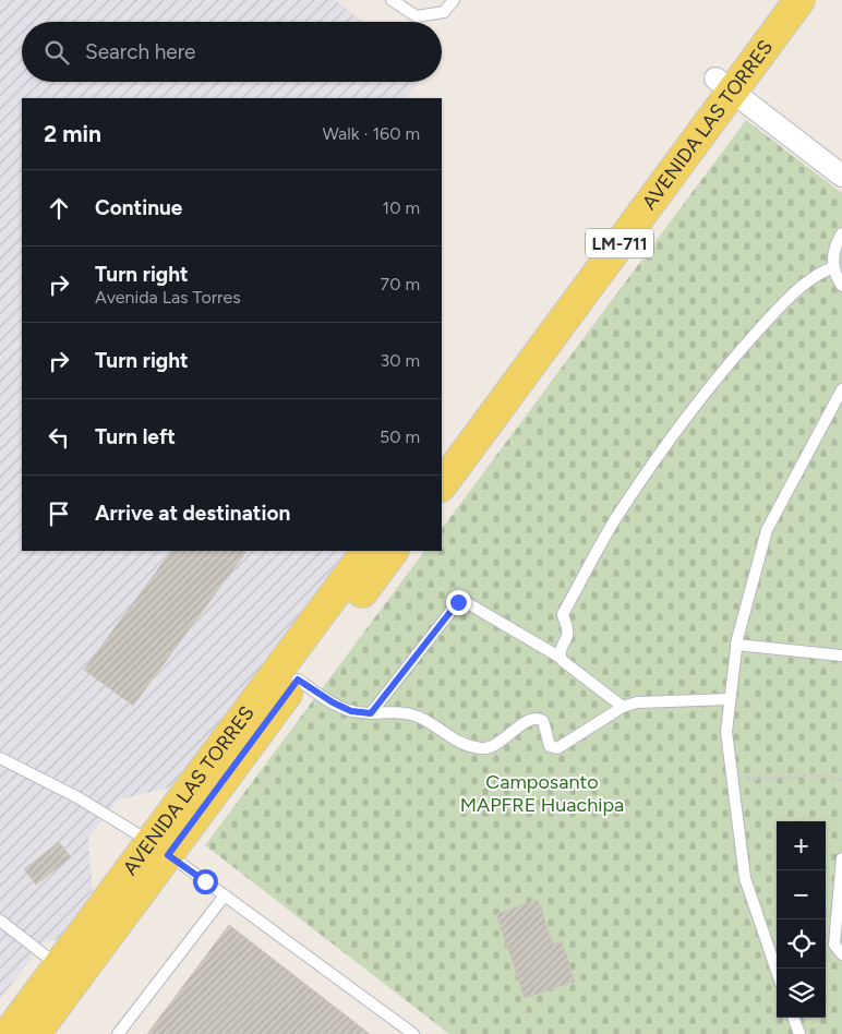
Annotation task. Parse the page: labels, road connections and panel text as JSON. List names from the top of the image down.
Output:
{
  "streets": {
    "main road": ["AVENIDA LAS TORRES", "LM-711"]
  },
  "parks": ["Camposanto MAPFRE Huachipa"],
  "page": {
    "search": "Search here",
    "heading": ["2 min", "Walk · 160 m"],
    "list": [
      ["Continue", "10 m"],
      ["Turn right", "Avenida Las Torres", "70 m"],
      ["Turn right", "30 m"],
      ["Turn left", "50 m"],
      "Arrive at destination"
    ],
    "map_buttons": ["+", "−"]
  }
}
